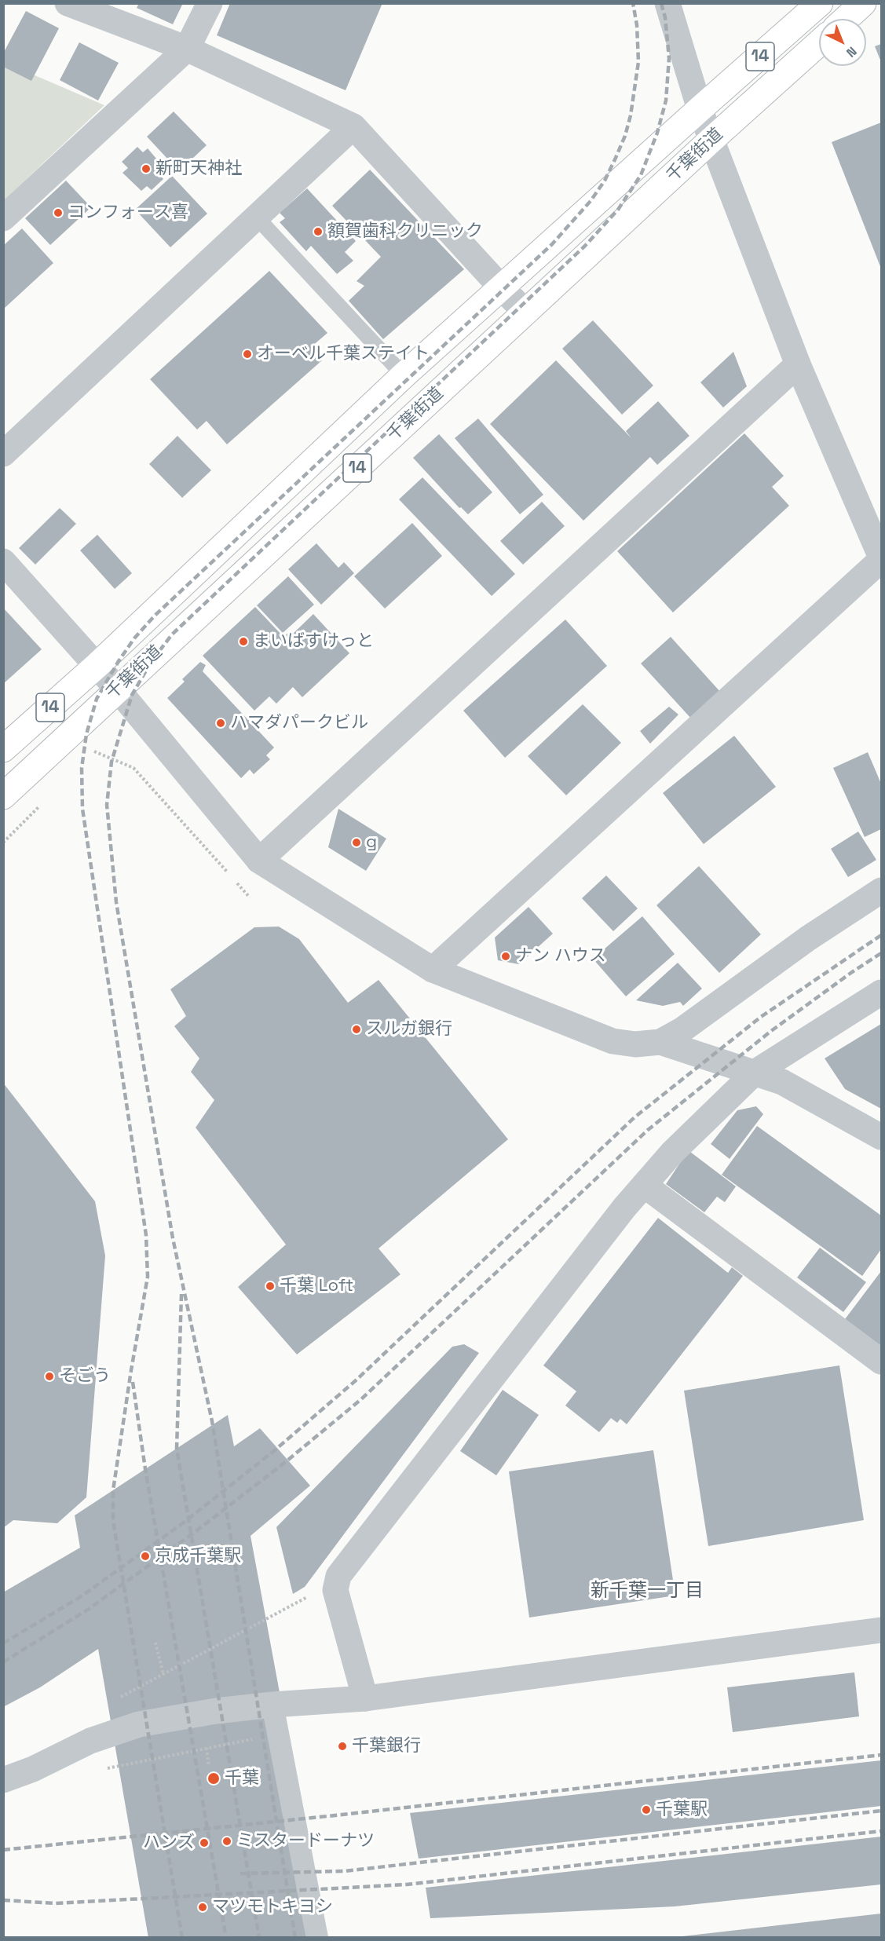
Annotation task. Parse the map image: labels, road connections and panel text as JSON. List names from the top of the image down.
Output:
{
  "streets": {
    "highway": ["14", "千葉街道"]
  },
  "districts": ["新千葉一丁目"],
  "places": [
    "新町天神社",
    "コンフォース喜",
    "額賀歯科クリニック",
    "オーベル千葉ステイト",
    "まいばすけっと",
    "ハマダパークビル",
    "g",
    "ナン ハウス",
    "スルガ銀行",
    "千葉 Loft",
    "そごう",
    "京成千葉駅",
    "千葉銀行",
    "千葉",
    "千葉駅",
    "ミスタードーナツ",
    "ハンズ",
    "マツモトキヨシ"
  ],
  "north": "bottom right"
}
